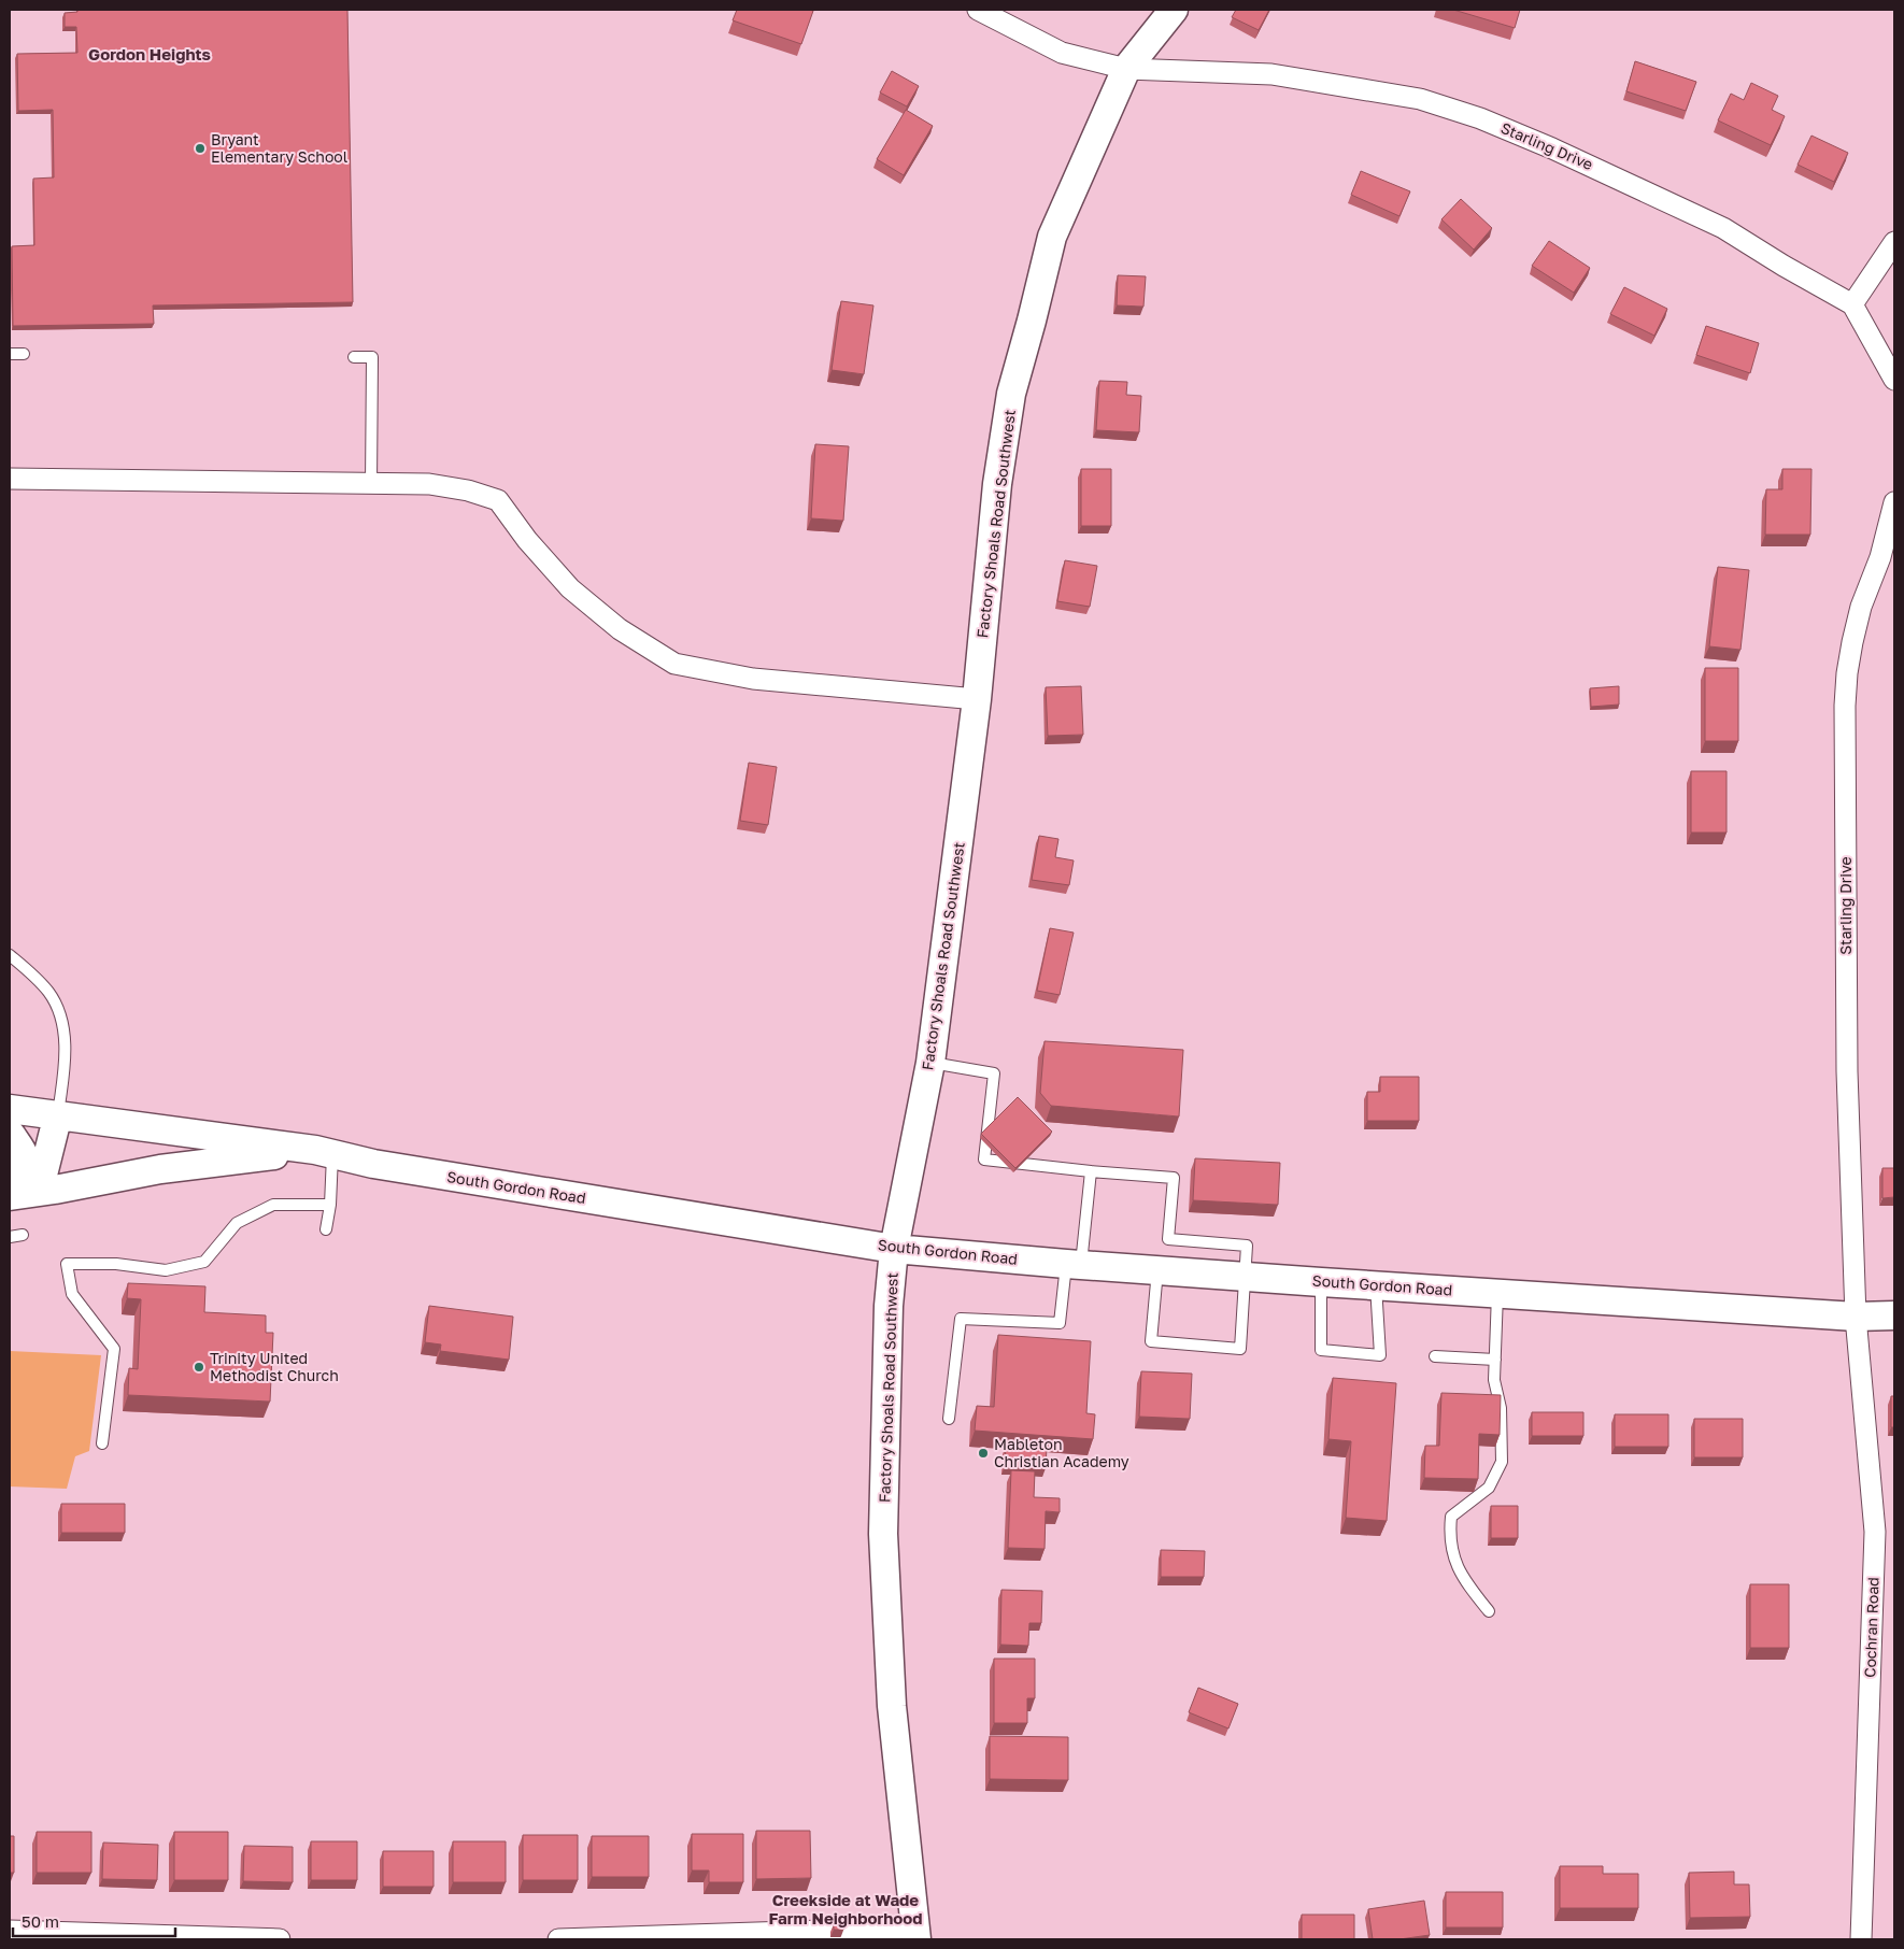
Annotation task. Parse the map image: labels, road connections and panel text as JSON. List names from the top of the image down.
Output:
{
  "streets": {
    "street": [
      "Starling Drive",
      "Factory Shoals Road Southwest",
      "South Gordon Road",
      "Cochran Road"
    ]
  },
  "crossings": [
    ["Starling Drive", "Factory Shoals Road Southwest"],
    ["Starling Drive", "South Gordon Road"],
    ["Starling Drive", "Cochran Road"],
    ["Factory Shoals Road Southwest", "South Gordon Road"],
    ["South Gordon Road", "Cochran Road"]
  ],
  "districts": ["Gordon Heights", "Creekside at Wade Farm Neighborhood"],
  "places": ["Bryant Elementary School", "Trinity United Methodist Church", "Mableton Christian Academy"],
  "scale_bar": "50 m"
}
